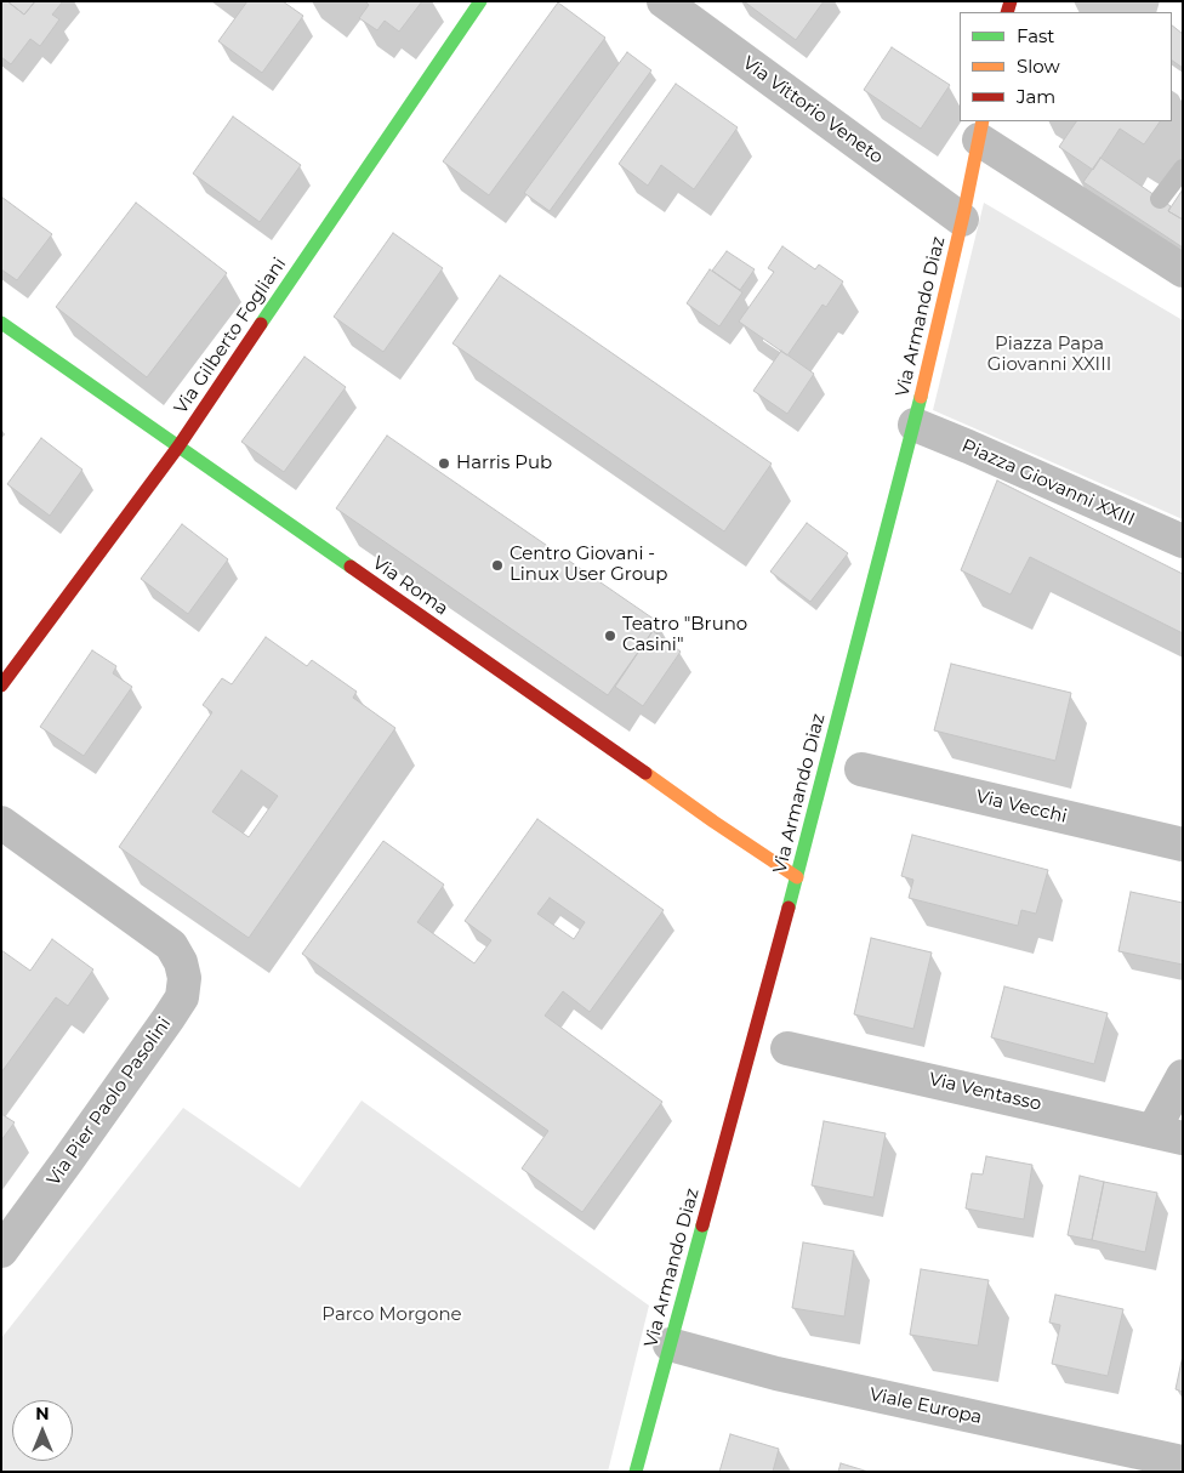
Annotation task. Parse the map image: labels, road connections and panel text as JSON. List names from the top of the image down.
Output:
{
  "streets": {
    "street": [
      "Via Vittorio Veneto",
      "Via Armando Diaz",
      "Via Gilberto Fogliani",
      "Piazza Giovanni XXIII",
      "Via Roma",
      "Via Vecchi",
      "Via Ventasso",
      "Via Pier Paolo Pasolini",
      "Viale Europa"
    ]
  },
  "crossings": [
    ["Via Vittorio Veneto", "Via Armando Diaz"],
    ["Via Armando Diaz", "Piazza Giovanni XXIII"],
    ["Via Armando Diaz", "Via Roma"],
    ["Via Armando Diaz", "Viale Europa"],
    ["Via Gilberto Fogliani", "Via Roma"]
  ],
  "parks": ["Piazza Papa Giovanni XXIII", "Parco Morgone"],
  "places": ["Harris Pub", "Centro Giovani - Linux User Group", "Teatro \"Bruno Casini\""],
  "legend": ["Fast", "Slow", "Jam"],
  "north": "top"
}
